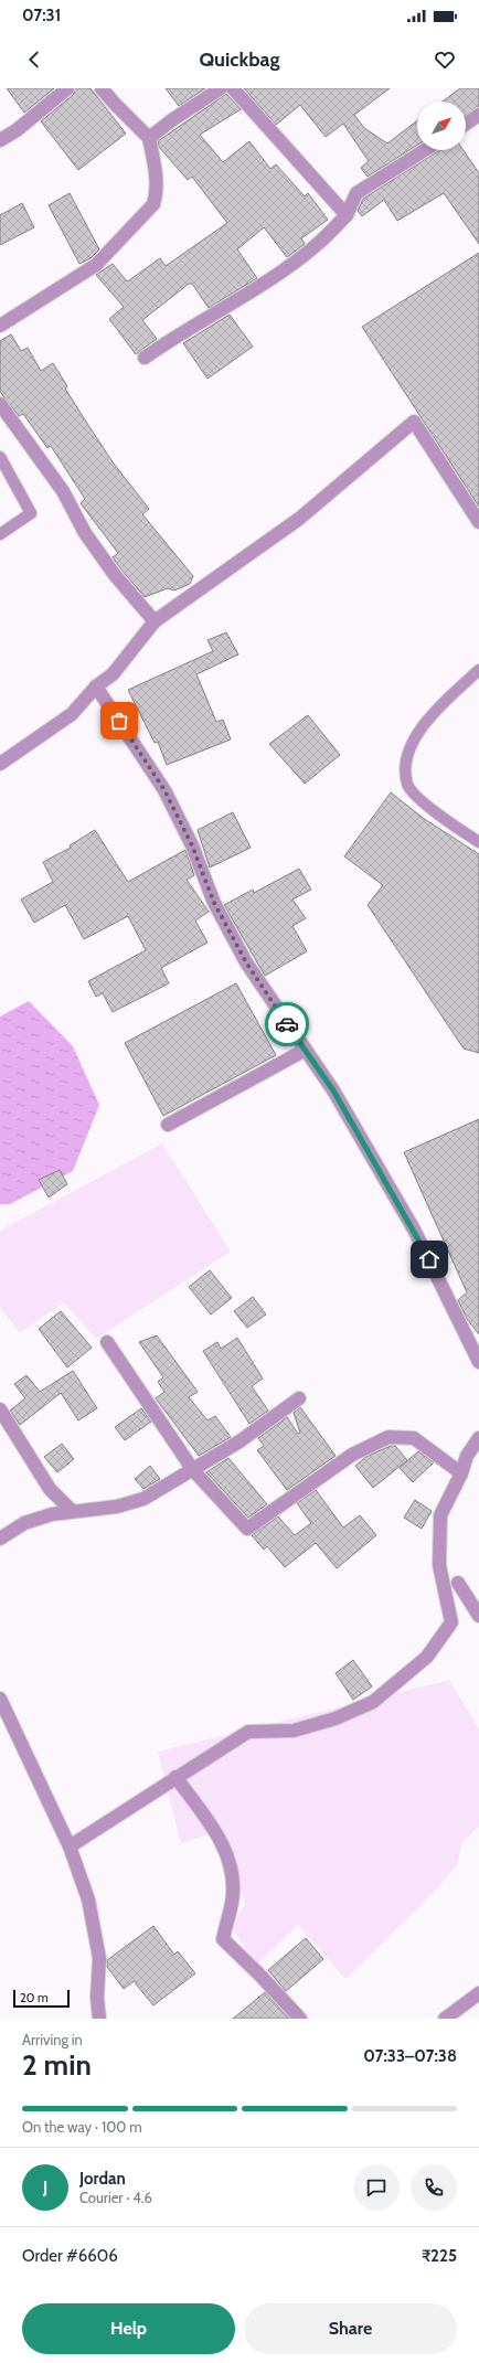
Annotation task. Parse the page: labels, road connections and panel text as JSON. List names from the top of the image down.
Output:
{
  "scale_bar": "20 m",
  "north": "top right",
  "page": {
    "status": "07:31",
    "header": "Quickbag",
    "scale": "20 m",
    "heading": ["2 min", "Arriving in", "07:33–07:38"],
    "panel": [
      "Jordan",
      "Courier · 4.6",
      "Order #6606",
      "₹225"
    ],
    "bar": "On the way · 100 m",
    "round": "J",
    "buttons": ["Help", "Share"]
  }
}
